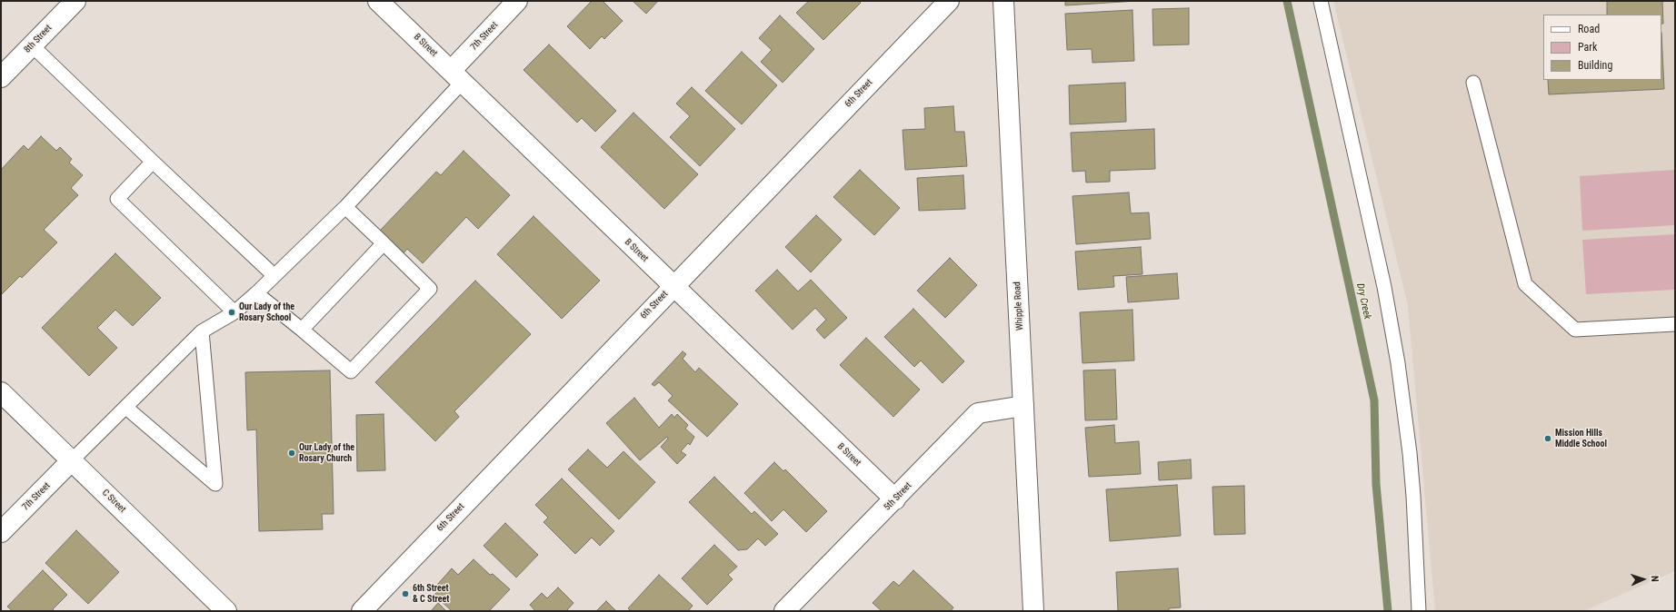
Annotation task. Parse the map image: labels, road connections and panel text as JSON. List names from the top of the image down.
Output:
{
  "streets": {
    "street": [
      "7th Street",
      "8th Street",
      "B Street",
      "6th Street",
      "Whipple Road",
      "5th Street",
      "C Street"
    ]
  },
  "crossings": [
    ["7th Street", "B Street"],
    ["7th Street", "C Street"],
    ["B Street", "6th Street"],
    ["B Street", "5th Street"],
    ["Whipple Road", "5th Street"]
  ],
  "water": ["Dry Creek"],
  "places": [
    "Our Lady of the Rosary School",
    "Mission Hills Middle School",
    "Our Lady of the Rosary Church",
    "6th Street & C Street"
  ],
  "legend": ["Road", "Park", "Building"],
  "north": "right"
}
